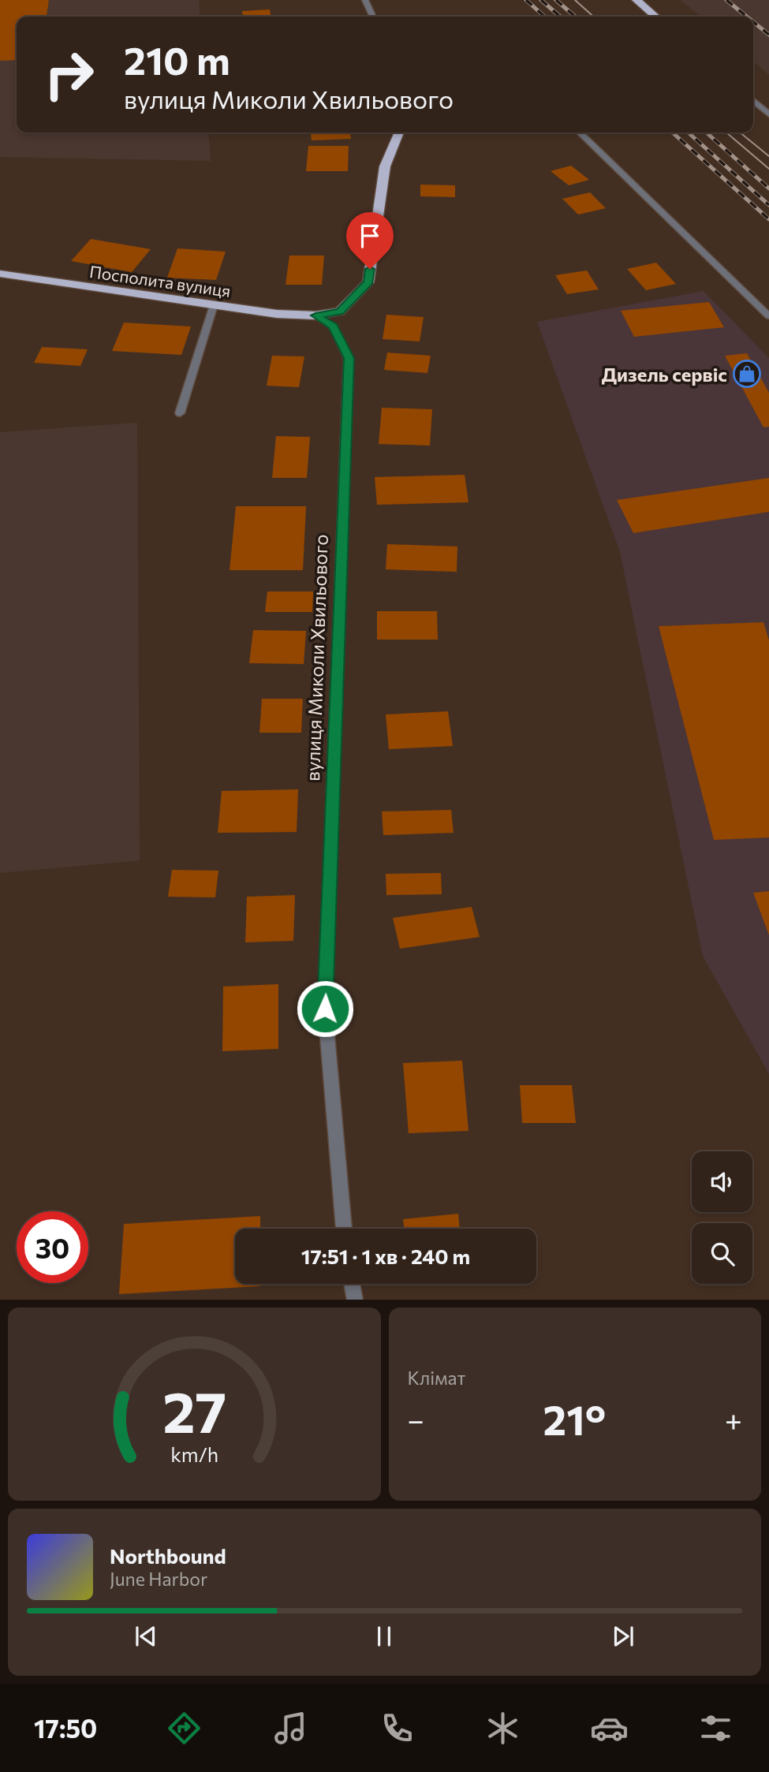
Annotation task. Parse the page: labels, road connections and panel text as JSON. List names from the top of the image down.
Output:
{
  "streets": {
    "highway": ["Посполита вулиця"],
    "street": ["вулиця Миколи Хвильового"]
  },
  "crossings": [
    ["Посполита вулиця", "вулиця Миколи Хвильового"]
  ],
  "places": {
    "shop": ["Дизель сервіс"]
  },
  "page": {
    "turn": ["210 m", "вулиця Миколи Хвильового"],
    "limit": "30",
    "trip": "17:51 · 1 хв · 240 m",
    "tile": "Клімат",
    "heat": ["−", "21°", "+"],
    "song": ["Northbound", "June Harbor"],
    "tabs": "17:50",
    "gauge": ["27", "km/h"]
  }
}
